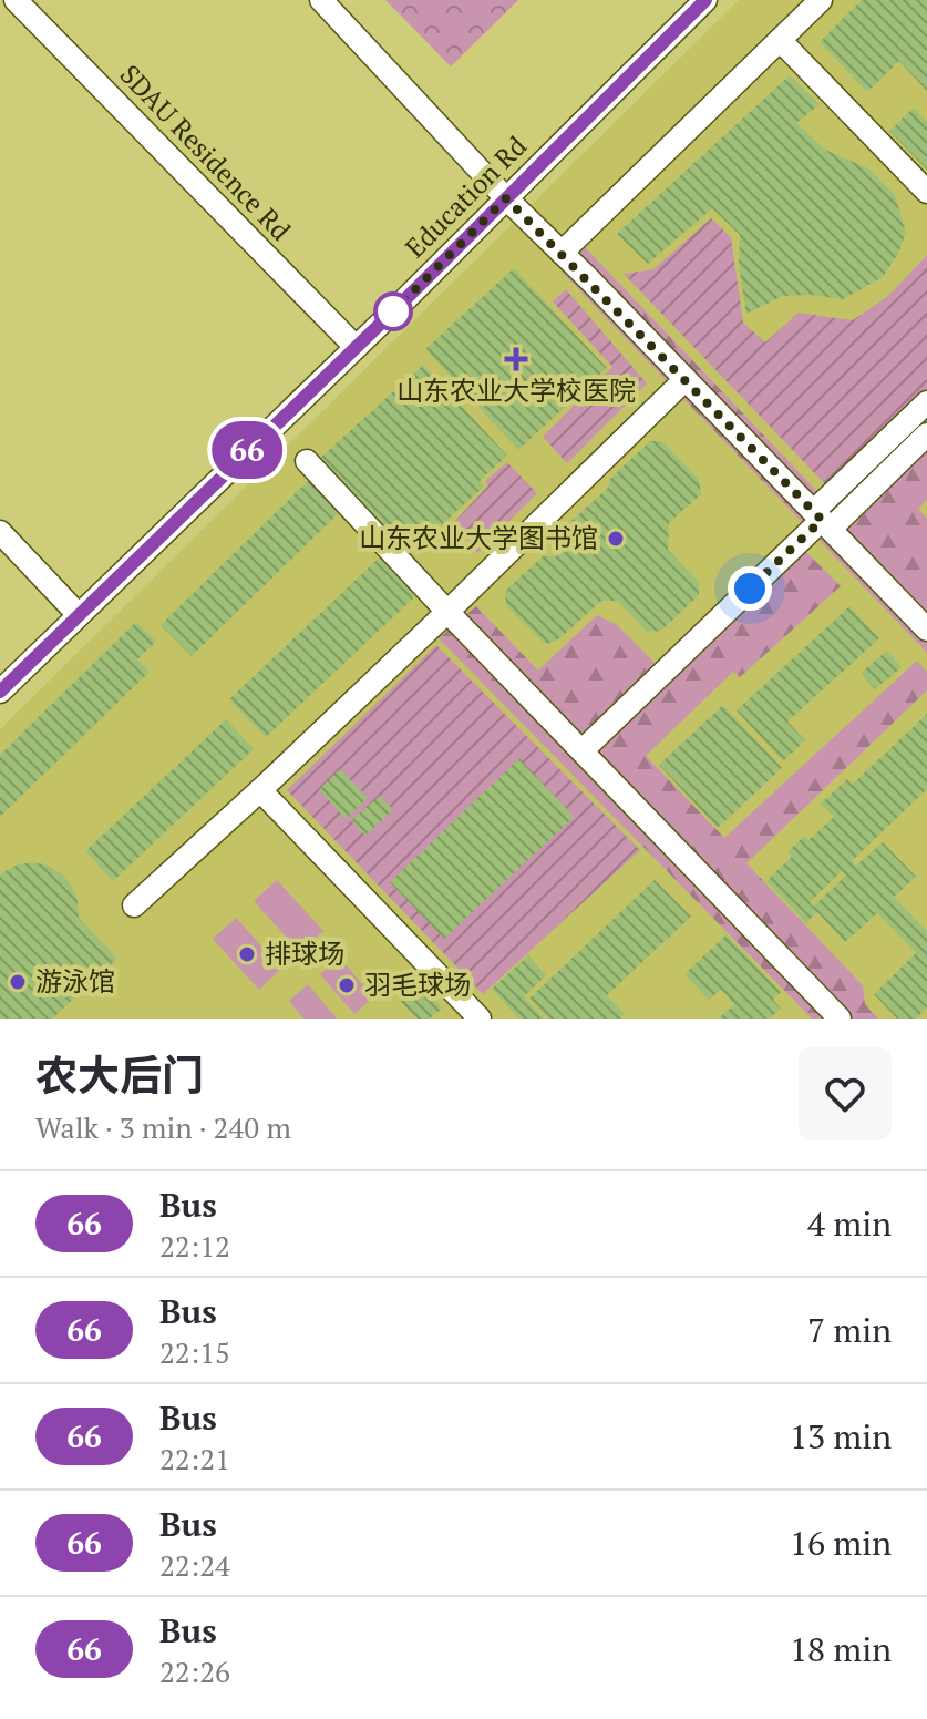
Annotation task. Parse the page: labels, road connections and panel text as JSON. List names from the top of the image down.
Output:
{
  "streets": {
    "street": ["SDAU Residence Rd", "Education Rd"]
  },
  "crossings": [
    ["SDAU Residence Rd", "Education Rd"]
  ],
  "places": {
    "health": ["山东农业大学校医院"],
    "other": [
      "山东农业大学图书馆",
      "排球场",
      "游泳馆",
      "羽毛球场"
    ]
  },
  "lines": ["bus line 66"],
  "page": {
    "on_map": "66",
    "heading": ["农大后门", "Walk · 3 min · 240 m"],
    "list": [
      {
        "mark": "66",
        "name": "Bus",
        "note": "22:12",
        "value": "4 min"
      },
      {
        "mark": "66",
        "name": "Bus",
        "note": "22:15",
        "value": "7 min"
      },
      {
        "mark": "66",
        "name": "Bus",
        "note": "22:21",
        "value": "13 min"
      },
      {
        "mark": "66",
        "name": "Bus",
        "note": "22:24",
        "value": "16 min"
      },
      {
        "mark": "66",
        "name": "Bus",
        "note": "22:26",
        "value": "18 min"
      }
    ]
  }
}
